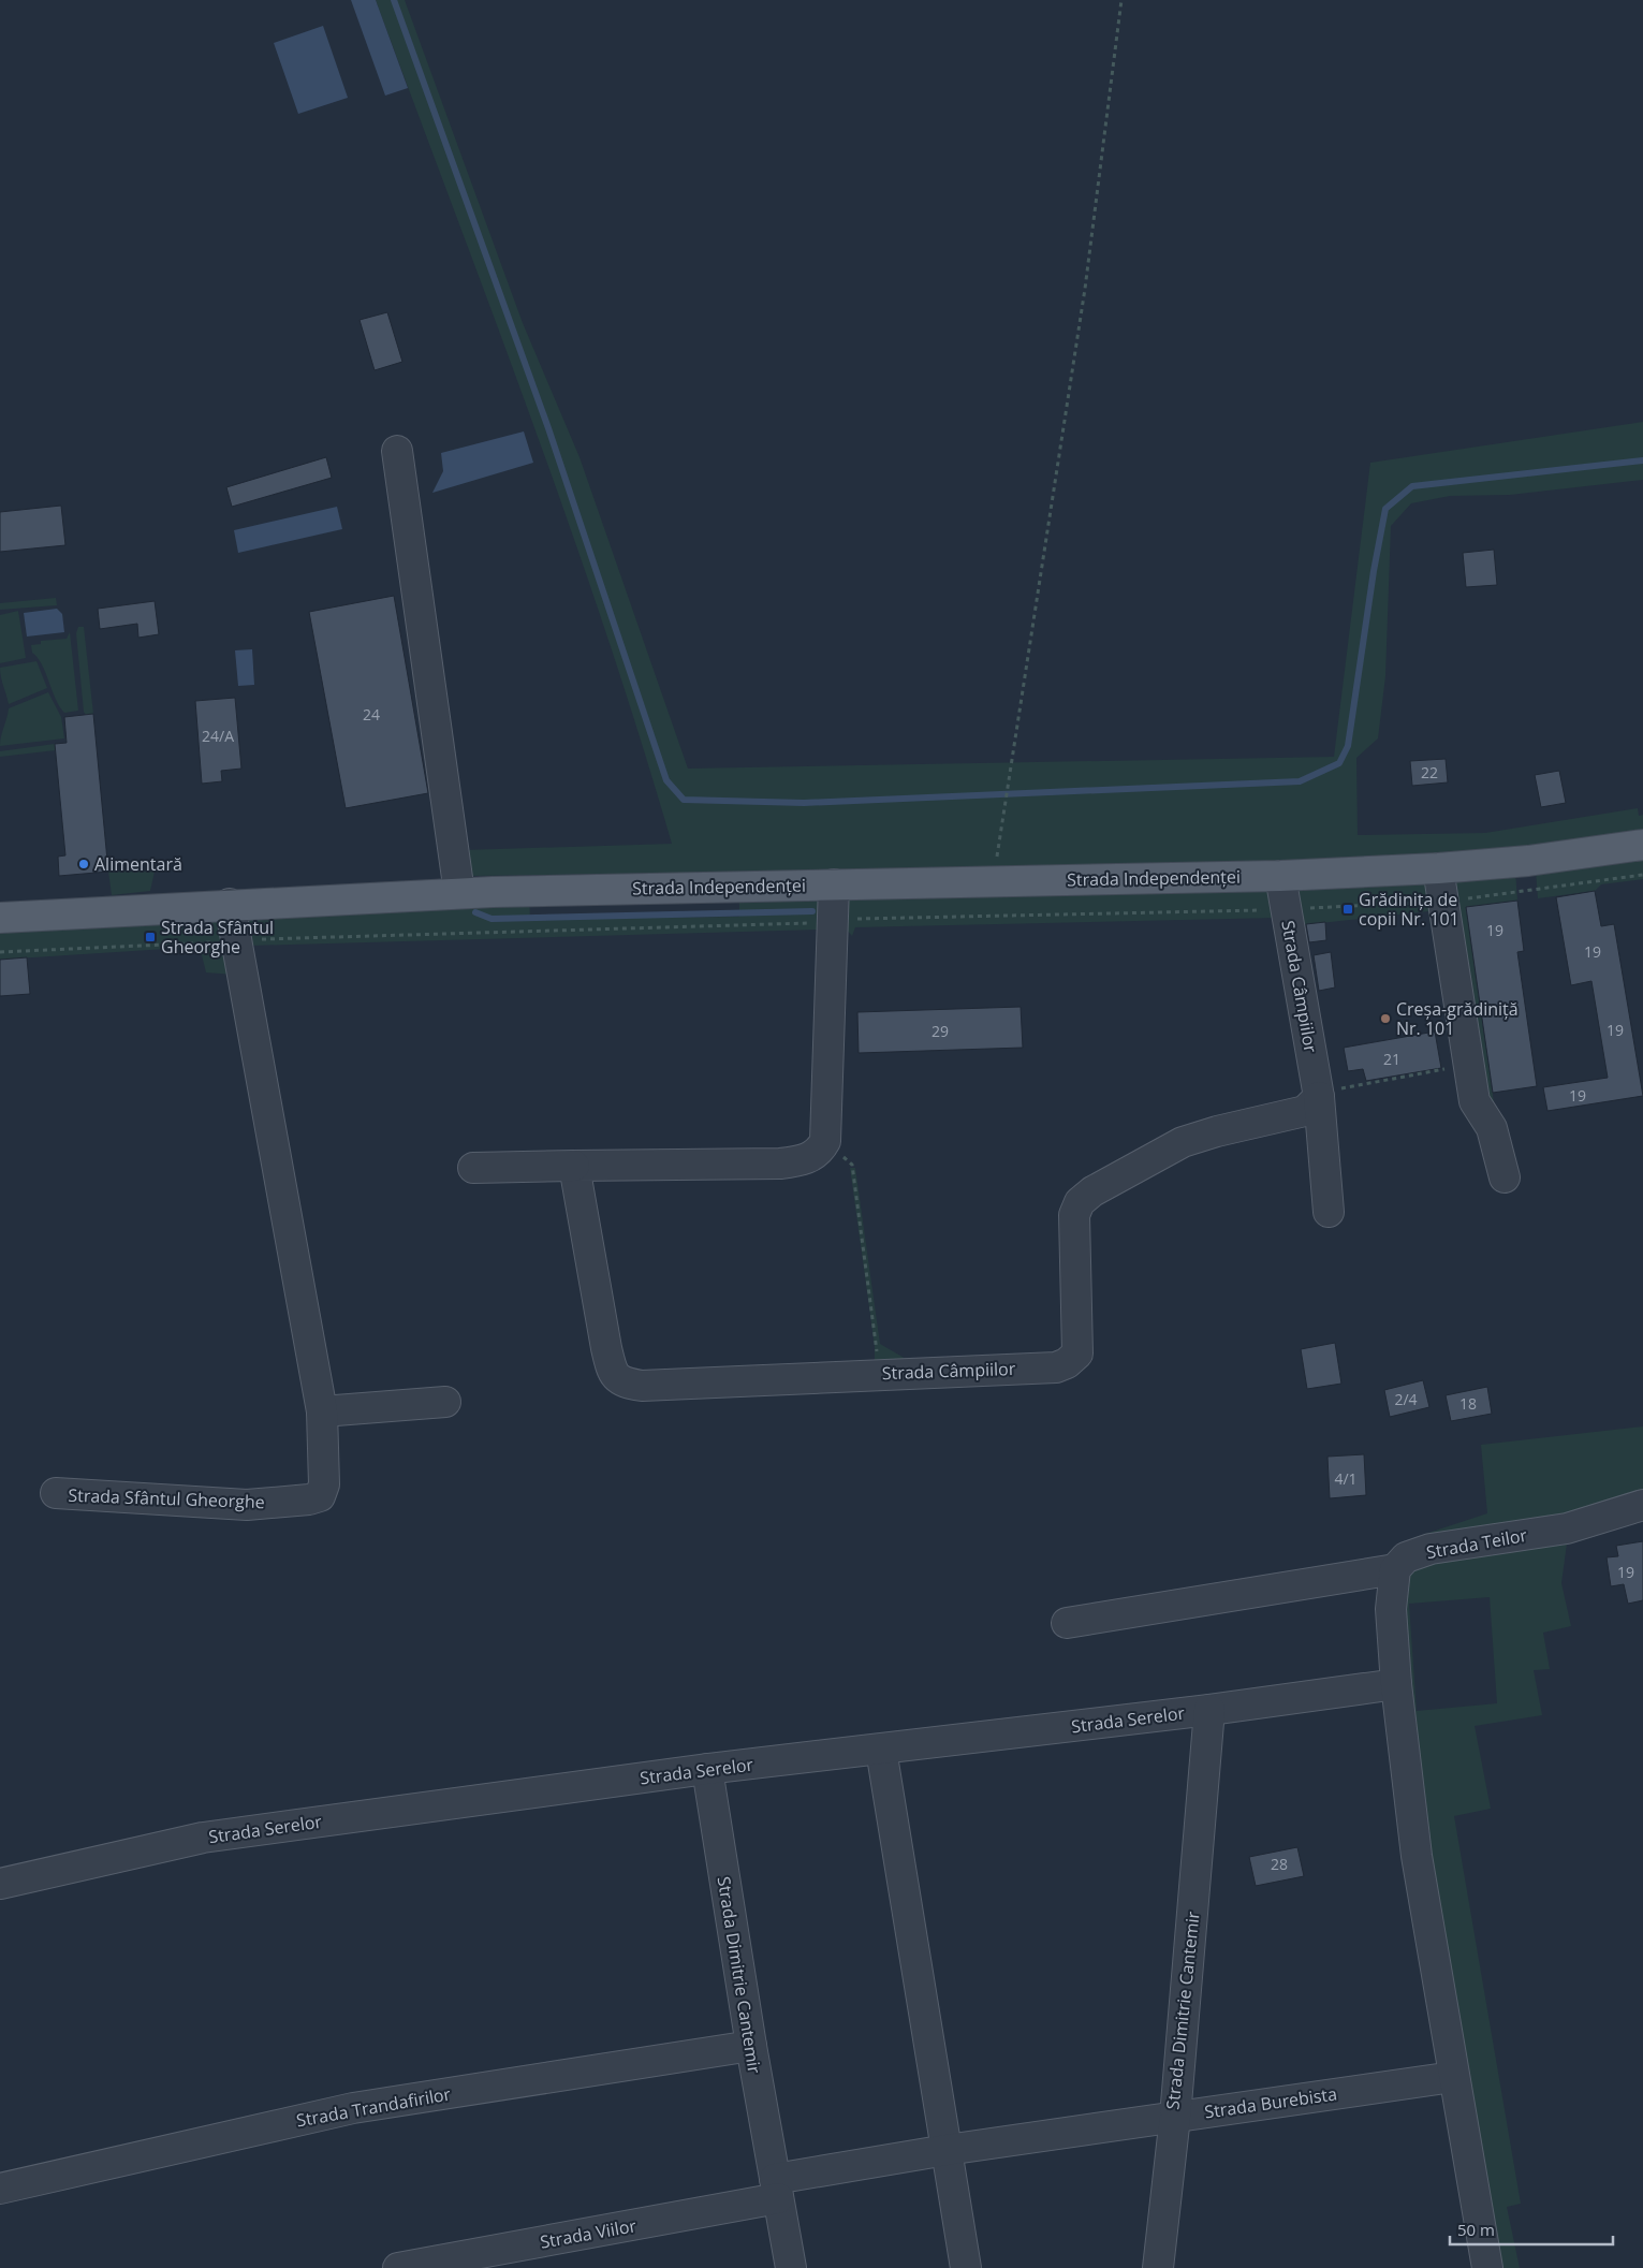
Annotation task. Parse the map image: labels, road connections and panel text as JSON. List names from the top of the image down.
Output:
{
  "streets": {
    "main road": ["Strada Independenței"],
    "street": [
      "Strada Câmpiilor",
      "Strada Sfântul Gheorghe",
      "Strada Teilor",
      "Strada Serelor",
      "Strada Dimitrie Cantemir",
      "Strada Burebista",
      "Strada Trandafirilor",
      "Strada Viilor"
    ]
  },
  "crossings": [
    ["Strada Independenței", "Strada Câmpiilor"],
    ["Strada Independenței", "Strada Sfântul Gheorghe"],
    ["Strada Serelor", "Strada Dimitrie Cantemir"],
    ["Strada Dimitrie Cantemir", "Strada Burebista"],
    ["Strada Dimitrie Cantemir", "Strada Trandafirilor"],
    ["Strada Dimitrie Cantemir", "Strada Viilor"]
  ],
  "places": {
    "other": ["Alimentară", "Creșa-grădiniță Nr. 101"],
    "transit": ["Grădinița de copii Nr. 101", "Strada Sfântul Gheorghe"]
  },
  "house_numbers": [
    "24",
    "24/A",
    "22",
    "19",
    "19",
    "19",
    "29",
    "21",
    "19",
    "2/4",
    "18",
    "4/1",
    "19",
    "28"
  ],
  "scale_bar": "50 m"
}
